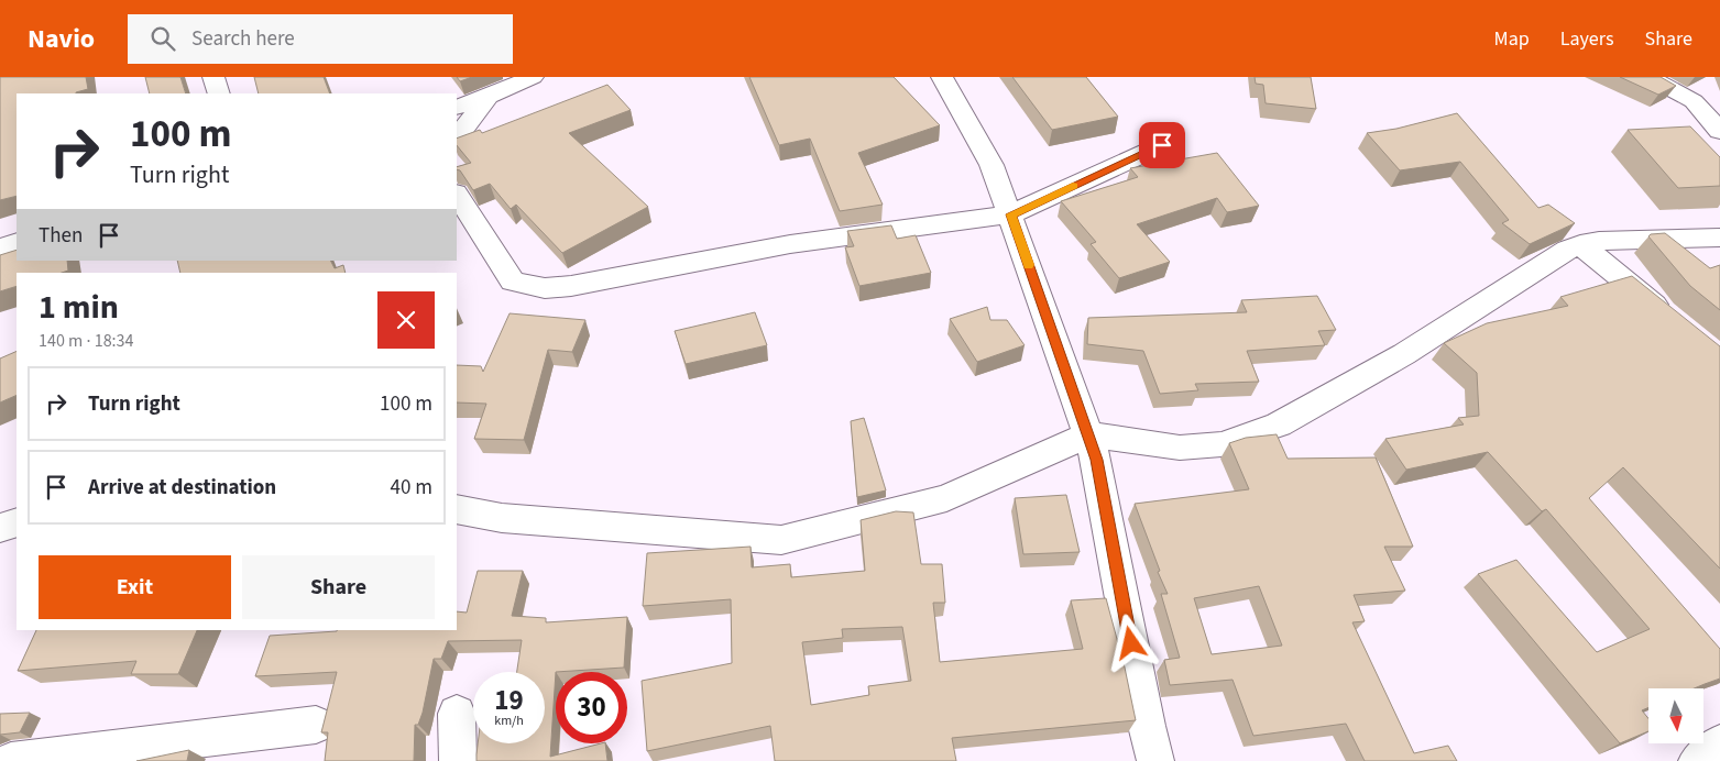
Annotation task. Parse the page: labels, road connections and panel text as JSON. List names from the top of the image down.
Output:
{
  "north": "bottom",
  "page": {
    "header": "Navio",
    "search": "Search here",
    "nav": ["Map", "Layers", "Share"],
    "turn": ["100 m", "Turn right"],
    "then": "Then",
    "heading": ["1 min", "140 m · 18:34"],
    "list": [
      {
        "name": "Turn right",
        "value": "100 m"
      },
      {
        "name": "Arrive at destination",
        "value": "40 m"
      }
    ],
    "buttons": ["Exit", "Share"],
    "speed": "19 km/h",
    "limit": "30"
  }
}
